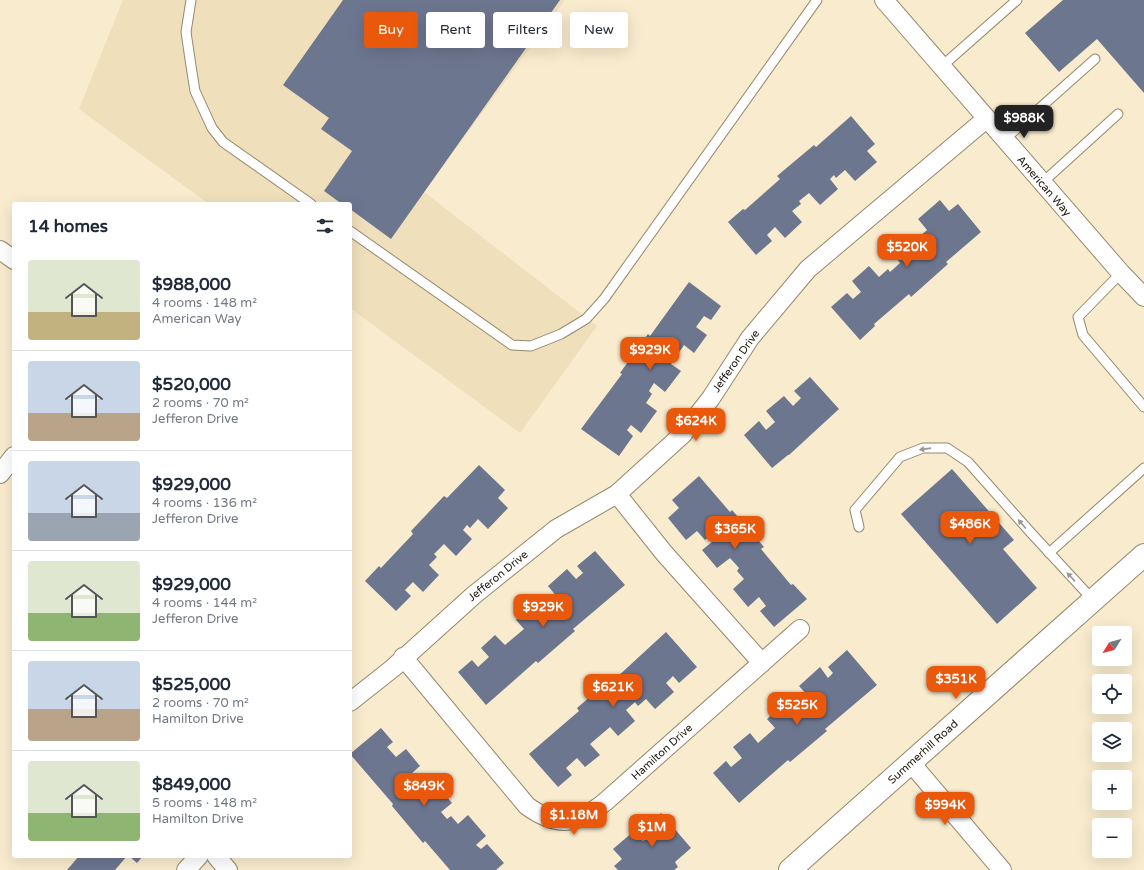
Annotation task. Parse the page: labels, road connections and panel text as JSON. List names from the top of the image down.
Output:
{
  "streets": {
    "main road": ["Summerhill Road"],
    "street": ["American Way", "Jefferon Drive", "Hamilton Drive"]
  },
  "crossings": [
    ["American Way", "Jefferon Drive"],
    ["Jefferon Drive", "Hamilton Drive"]
  ],
  "north": "bottom left",
  "page": {
    "chip": [
      "Buy",
      "Rent",
      "Filters",
      "New"
    ],
    "price": [
      "$988K",
      "$520K",
      "$929K",
      "$624K",
      "$486K",
      "$365K",
      "$929K",
      "$351K",
      "$621K",
      "$525K",
      "$849K",
      "$994K",
      "$1.18M",
      "$1M"
    ],
    "heading": "14 homes",
    "list": [
      {
        "name": "$988,000",
        "note": "4 rooms · 148 m² · American Way"
      },
      {
        "name": "$520,000",
        "note": "2 rooms · 70 m² · Jefferon Drive"
      },
      {
        "name": "$929,000",
        "note": "4 rooms · 136 m² · Jefferon Drive"
      },
      {
        "name": "$929,000",
        "note": "4 rooms · 144 m² · Jefferon Drive"
      },
      {
        "name": "$525,000",
        "note": "2 rooms · 70 m² · Hamilton Drive"
      },
      {
        "name": "$849,000",
        "note": "5 rooms · 148 m² · Hamilton Drive"
      }
    ],
    "map_buttons": ["+", "−"]
  }
}
